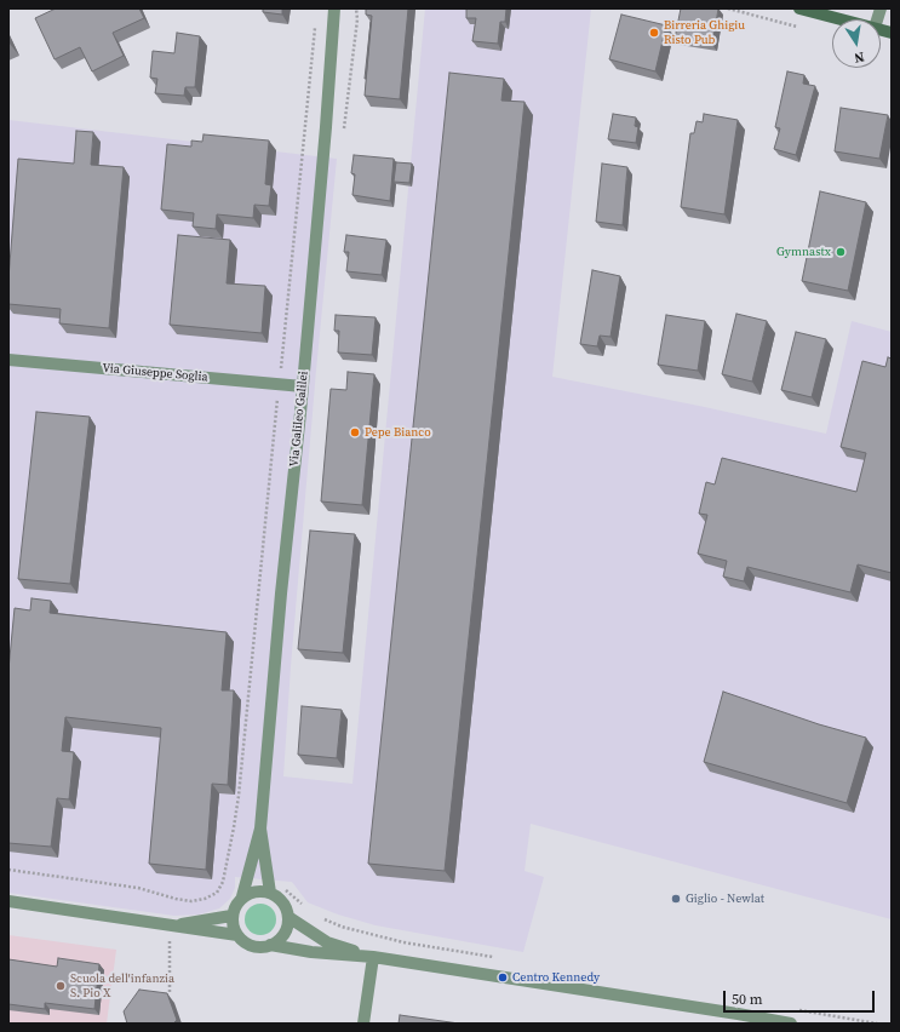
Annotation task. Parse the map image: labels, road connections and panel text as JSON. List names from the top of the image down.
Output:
{
  "streets": {
    "street": ["Via Giuseppe Soglia", "Via Galileo Galilei"]
  },
  "crossings": [
    ["Via Giuseppe Soglia", "Via Galileo Galilei"]
  ],
  "places": [
    "Birreria Ghigiu Risto Pub",
    "Gymnastx",
    "Pepe Bianco",
    "Giglio - Newlat",
    "Centro Kennedy",
    "Scuola dell'infanzia S. Pio X"
  ],
  "scale_bar": "50 m",
  "north": "bottom"
}
